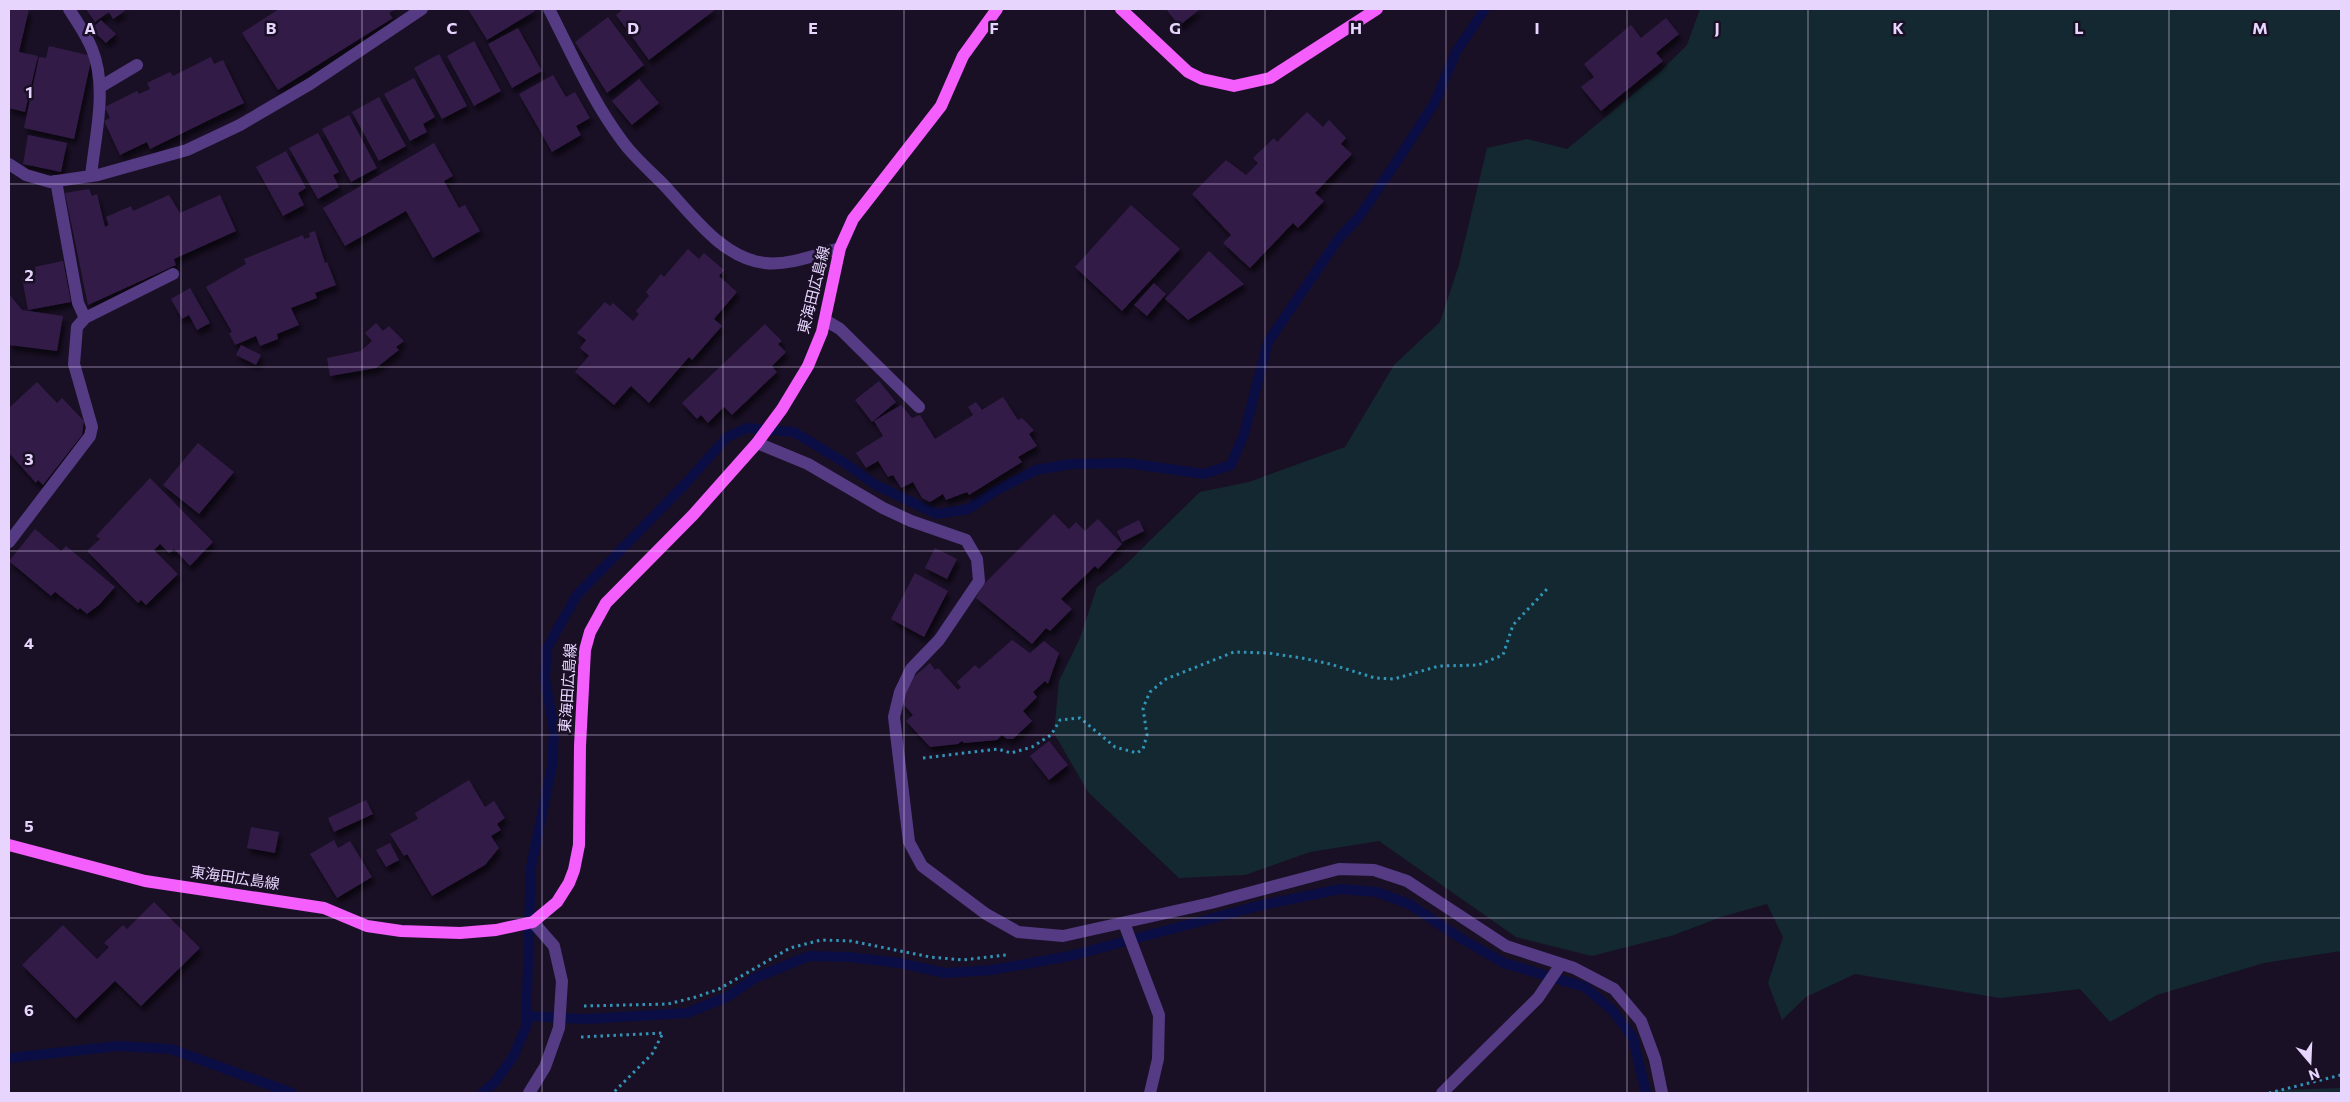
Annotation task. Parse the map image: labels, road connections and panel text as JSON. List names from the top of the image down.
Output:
{
  "streets": {
    "main road": ["東海田広島線"]
  },
  "north": "bottom",
  "grid": {
    "columns": [
      "A",
      "B",
      "C",
      "D",
      "E",
      "F",
      "G",
      "H",
      "I",
      "J",
      "K",
      "L",
      "M"
    ],
    "rows": [
      "1",
      "2",
      "3",
      "4",
      "5",
      "6"
    ]
  }
}
